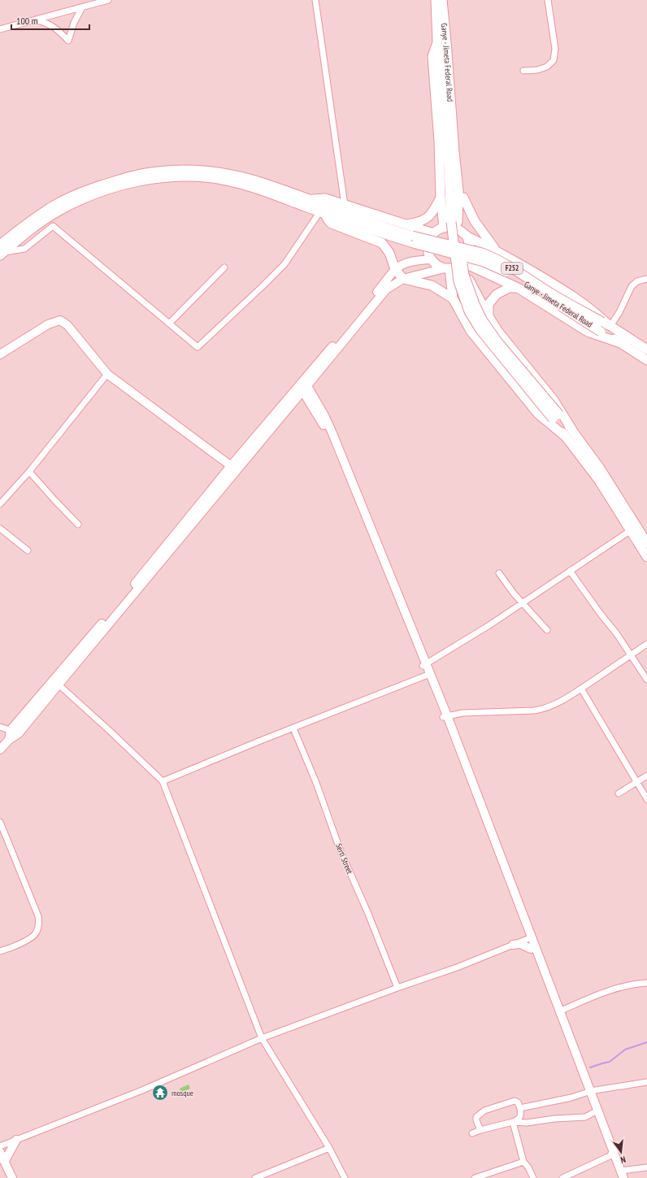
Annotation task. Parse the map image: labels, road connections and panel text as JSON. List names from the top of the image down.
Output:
{
  "streets": {
    "main road": ["Ganye - Jimeta Federal Road", "F252"],
    "street": ["Serti Street"]
  },
  "places": {
    "temple": ["mosque"]
  },
  "scale_bar": "100 m",
  "north": "bottom"
}
